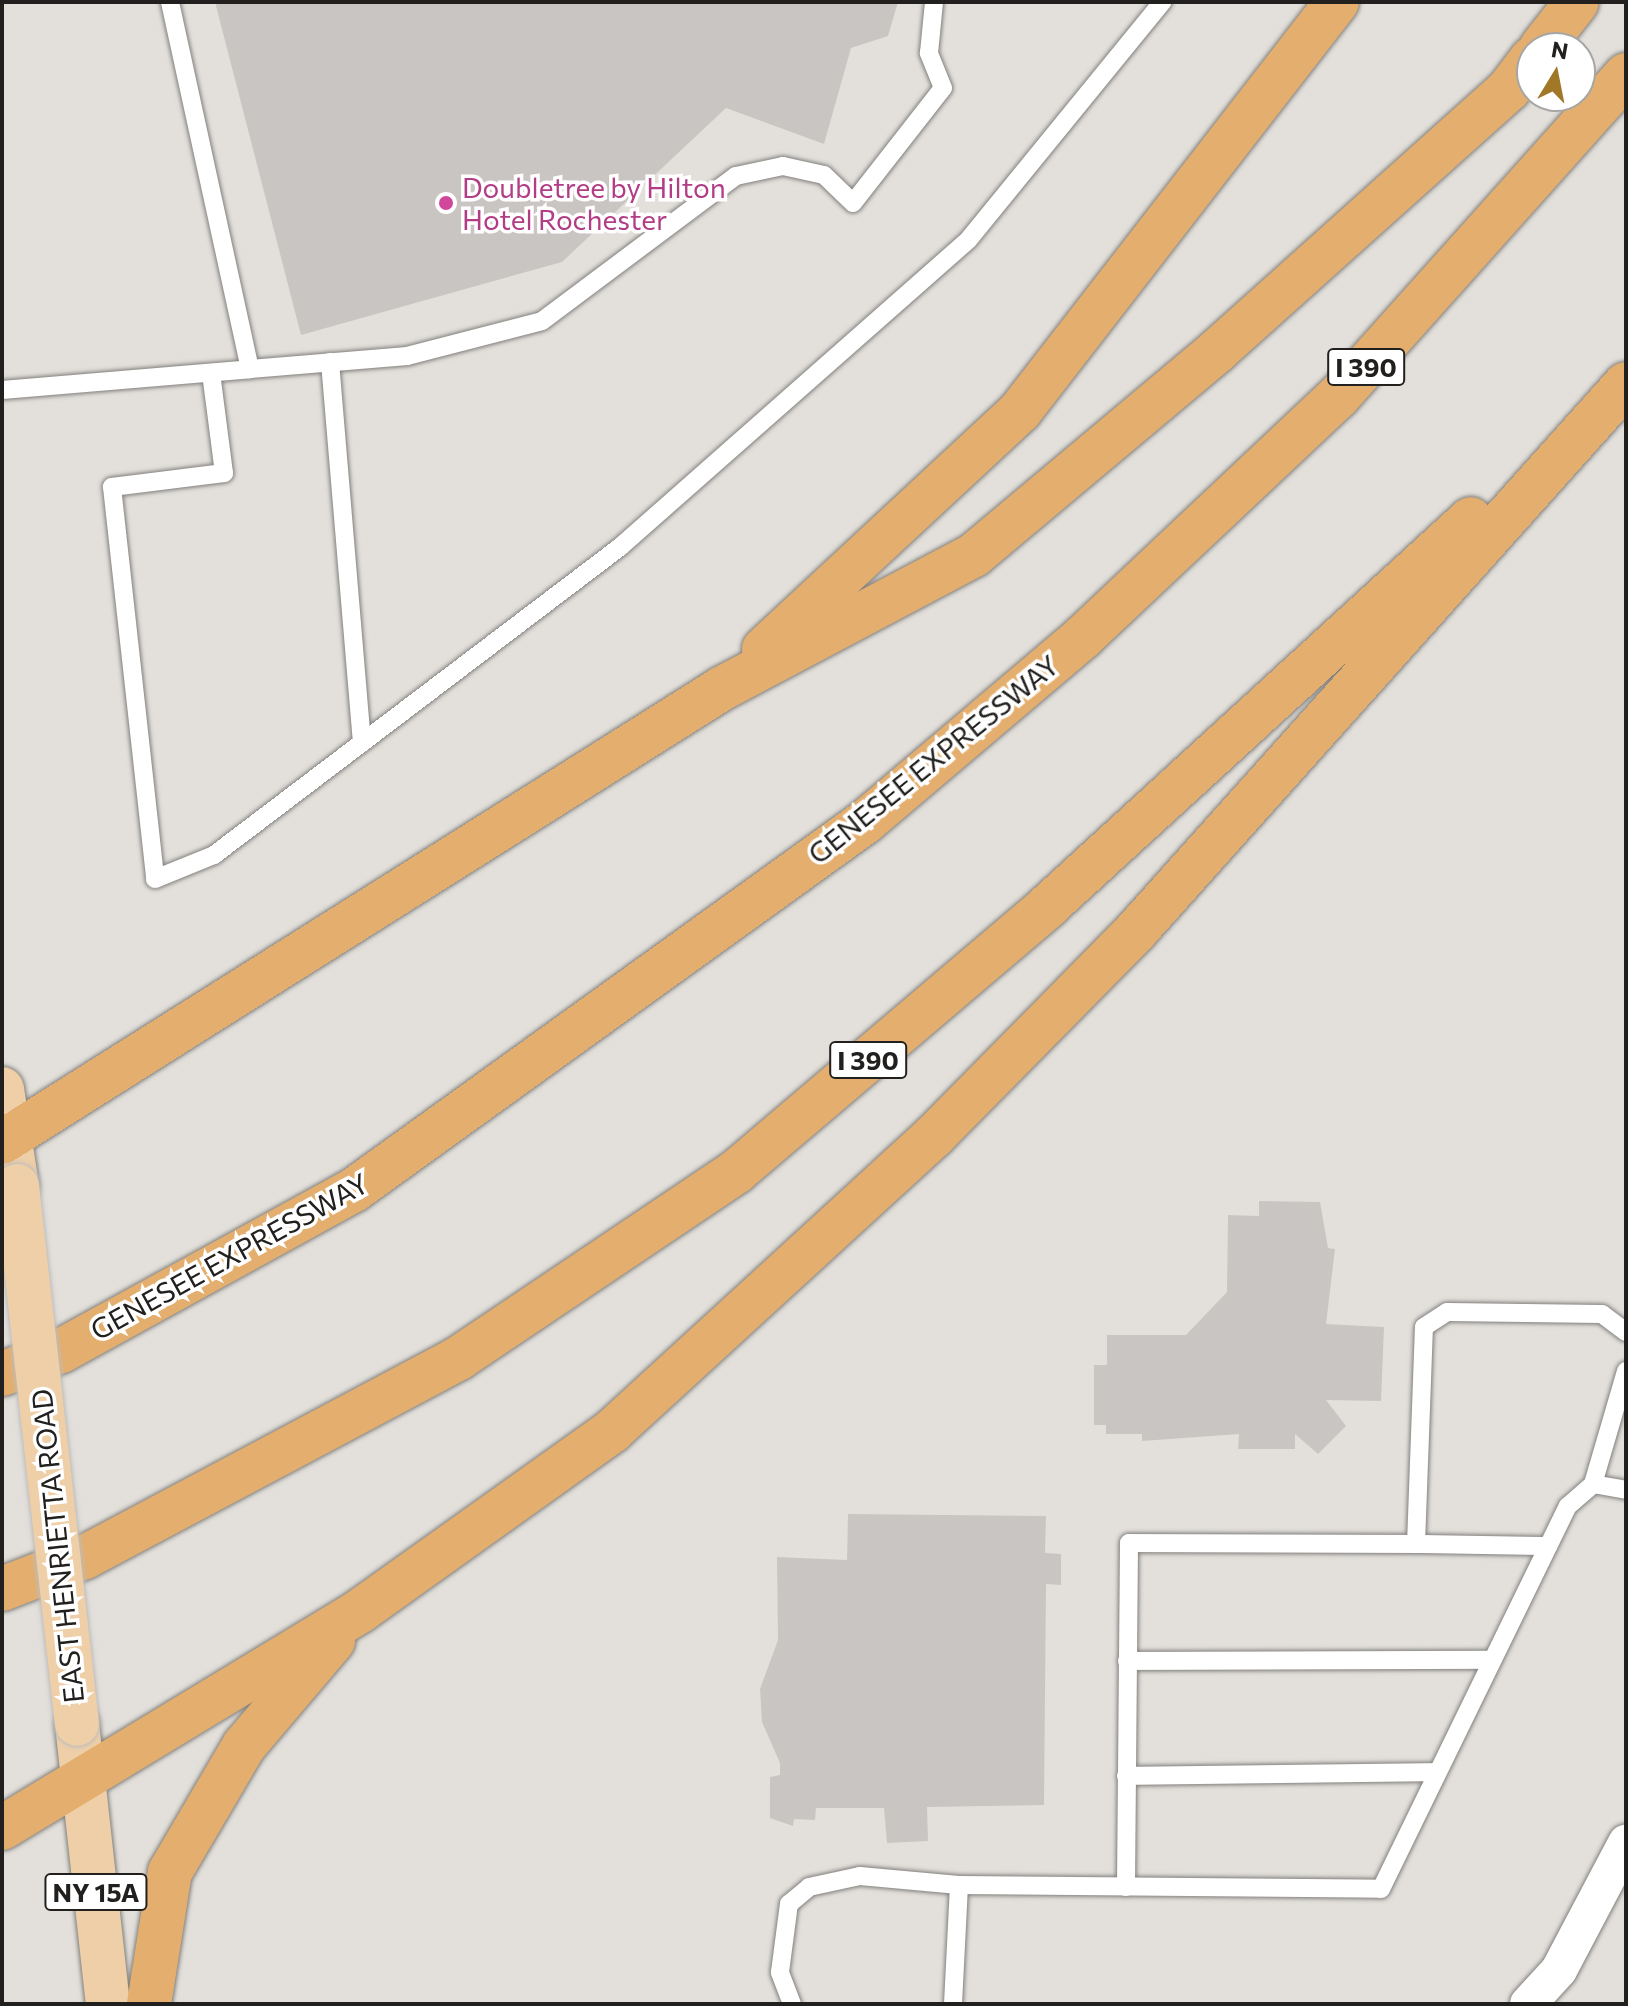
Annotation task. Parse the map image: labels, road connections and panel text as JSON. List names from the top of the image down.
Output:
{
  "streets": {
    "highway": ["I 390", "GENESEE EXPRESSWAY"],
    "main road": ["EAST HENRIETTA ROAD", "NY 15A"]
  },
  "places": ["Doubletree by Hilton Hotel Rochester"],
  "north": "top"
}
